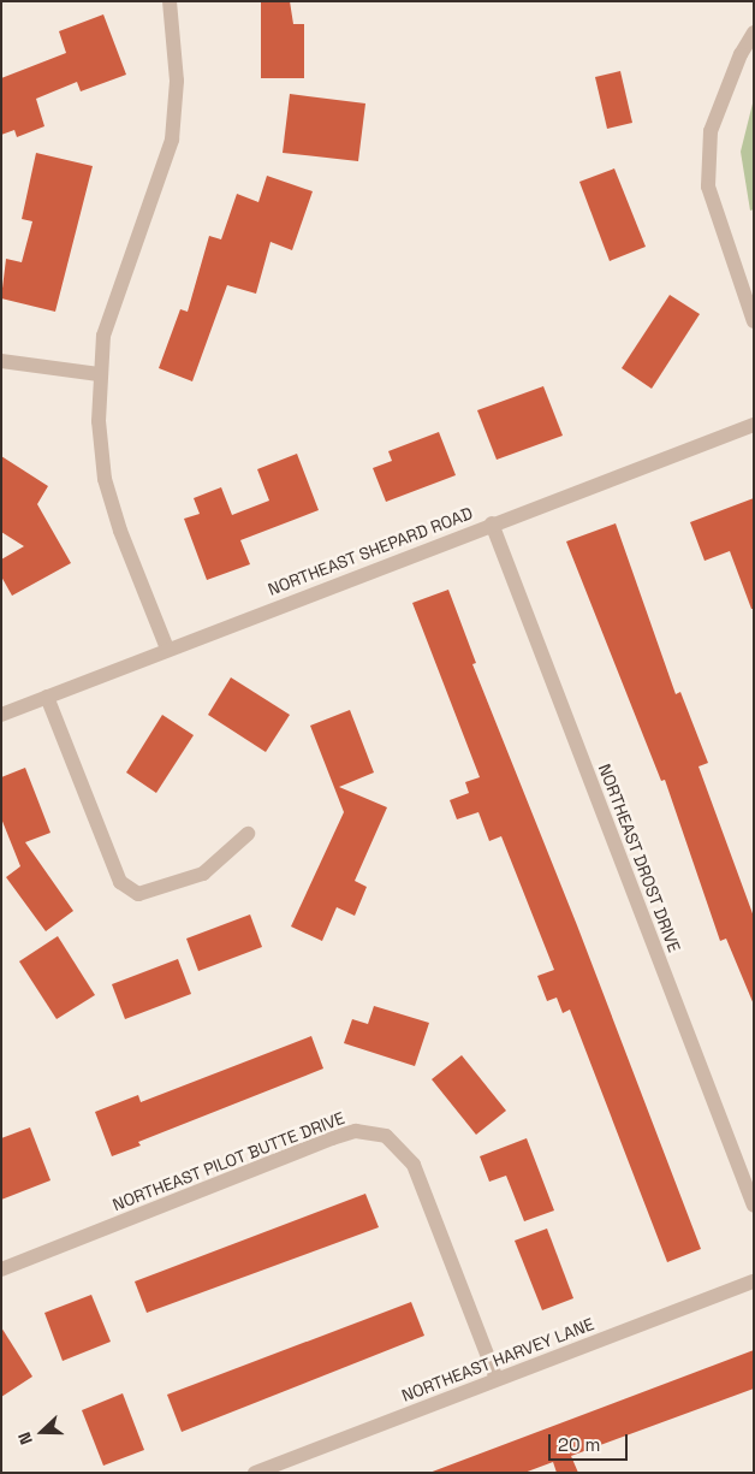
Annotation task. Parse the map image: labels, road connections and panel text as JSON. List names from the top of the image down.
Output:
{
  "streets": {
    "street": [
      "NORTHEAST SHEPARD ROAD",
      "NORTHEAST DROST DRIVE",
      "NORTHEAST PILOT BUTTE DRIVE",
      "NORTHEAST HARVEY LANE"
    ]
  },
  "crossings": [
    ["NORTHEAST SHEPARD ROAD", "NORTHEAST DROST DRIVE"],
    ["NORTHEAST PILOT BUTTE DRIVE", "NORTHEAST HARVEY LANE"]
  ],
  "scale_bar": "20 m",
  "north": "left"
}
